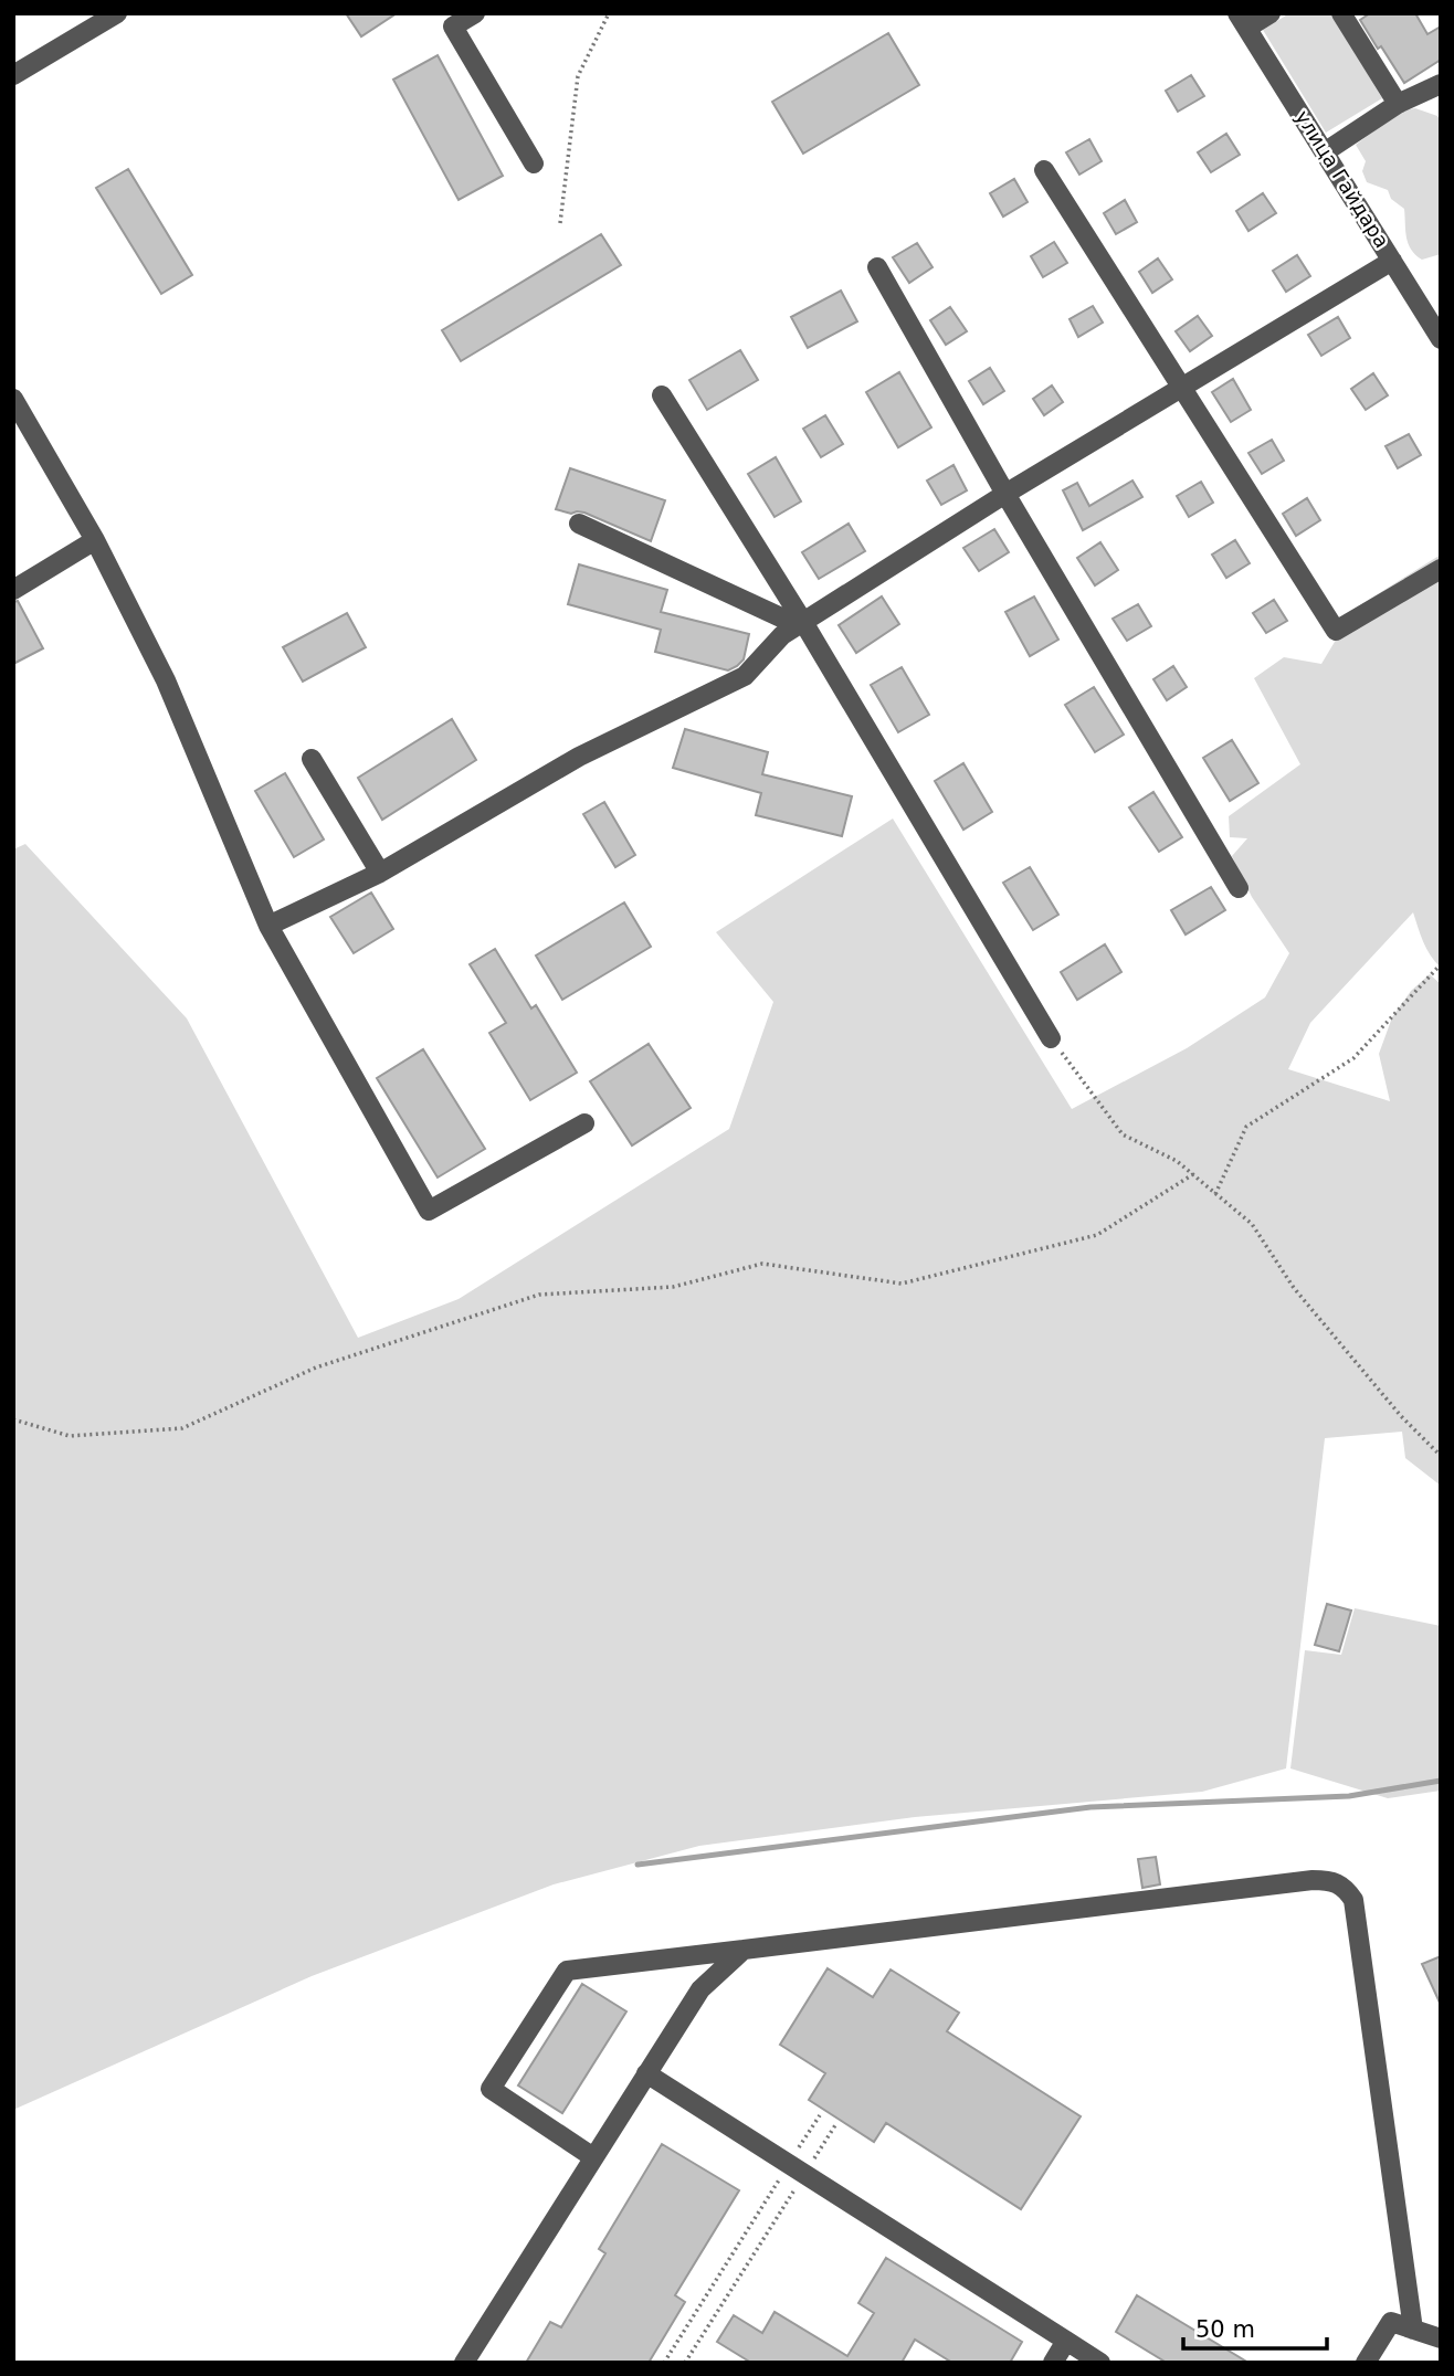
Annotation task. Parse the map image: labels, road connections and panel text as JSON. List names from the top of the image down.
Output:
{
  "streets": {
    "street": ["улица Гайдара"]
  },
  "scale_bar": "50 m"
}
